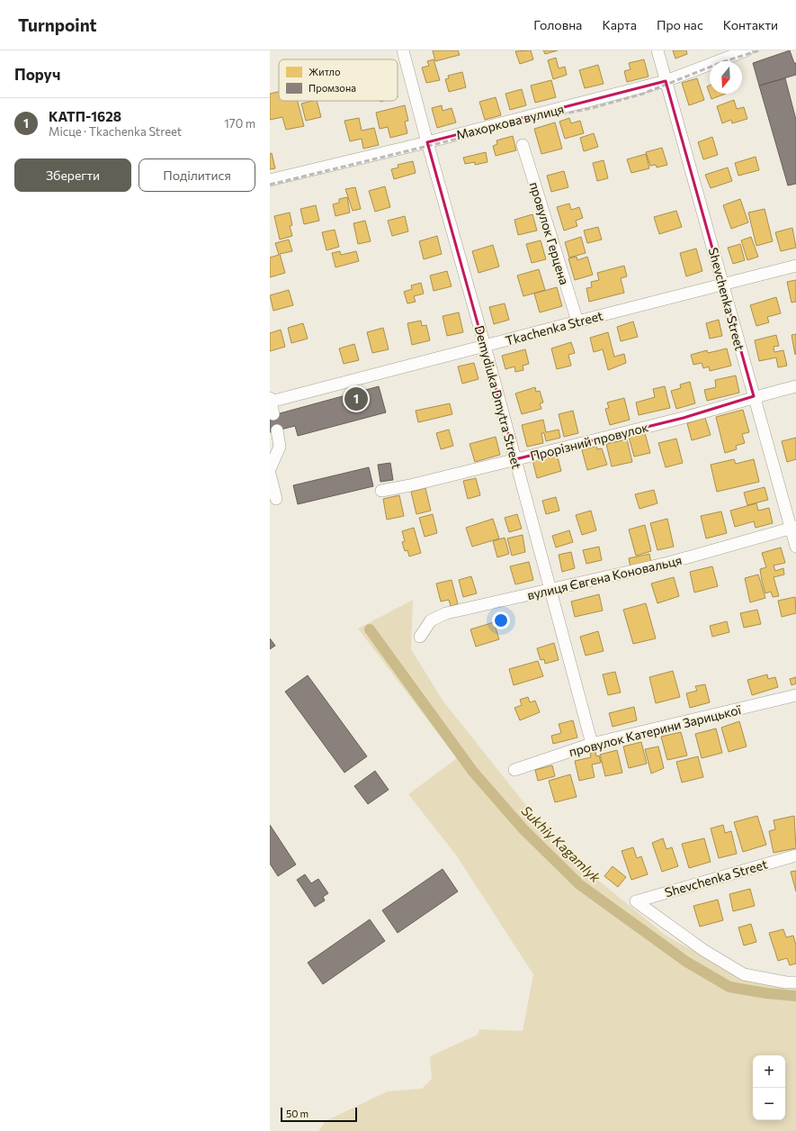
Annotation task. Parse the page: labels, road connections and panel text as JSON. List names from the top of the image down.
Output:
{
  "streets": {
    "street": [
      "Махоркова вулиця",
      "провулок Герцена",
      "Shevchenka Street",
      "Tkachenka Street",
      "Demydiuka Dmytra Street",
      "Прорізний провулок",
      "вулиця Євгена Коновальця",
      "провулок Катерини Зарицької"
    ]
  },
  "crossings": [
    ["Махоркова вулиця", "Shevchenka Street"],
    ["Махоркова вулиця", "Demydiuka Dmytra Street"],
    ["провулок Герцена", "Tkachenka Street"],
    ["Shevchenka Street", "Tkachenka Street"],
    ["Shevchenka Street", "Прорізний провулок"],
    ["Shevchenka Street", "вулиця Євгена Коновальця"],
    ["Tkachenka Street", "Demydiuka Dmytra Street"],
    ["Demydiuka Dmytra Street", "Прорізний провулок"],
    ["Demydiuka Dmytra Street", "вулиця Євгена Коновальця"],
    ["Demydiuka Dmytra Street", "провулок Катерини Зарицької"]
  ],
  "water": ["Sukhiy Kagamlyk"],
  "legend": ["Житло", "Промзона"],
  "scale_bar": "50 m",
  "north": "bottom",
  "page": {
    "header": "Turnpoint",
    "nav": [
      "Головна",
      "Карта",
      "Про нас",
      "Контакти"
    ],
    "heading": "Поруч",
    "list": [
      {
        "mark": "1",
        "name": "КАТП-1628",
        "note": "Місце · Tkachenka Street",
        "value": "170 m"
      }
    ],
    "buttons": ["Зберегти", "Поділитися"],
    "pins": "1",
    "map_buttons": ["+", "−"],
    "scale": "50 m"
  }
}
